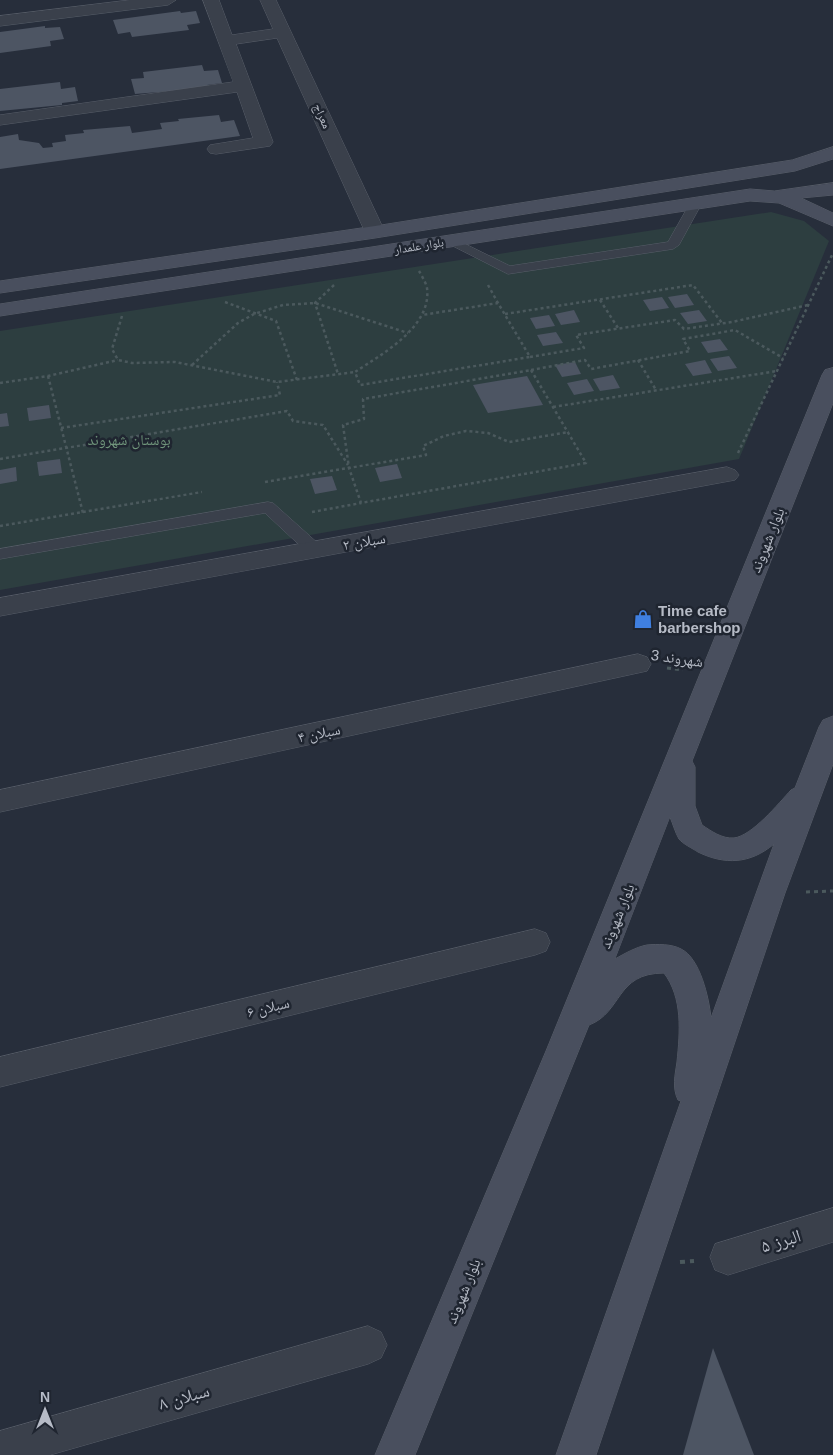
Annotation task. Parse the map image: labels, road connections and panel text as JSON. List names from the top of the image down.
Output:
{
  "streets": {
    "main road": ["بلوار علمدار", "بلوار شهروند"],
    "street": [
      "معراج",
      "سبلان ۲",
      "سبلان ۴",
      "سبلان ۶",
      "البرز ۵",
      "سبلان ۸"
    ],
    "path": ["شهروند 3"]
  },
  "crossings": [
    ["معراج", "بلوار علمدار"],
    ["بلوار شهروند", "شهروند 3"],
    ["شهروند 3", "سبلان ۴"]
  ],
  "parks": ["بوستان شهروند"],
  "places": {
    "shop": ["Time cafe barbershop"]
  },
  "north": "top"
}
